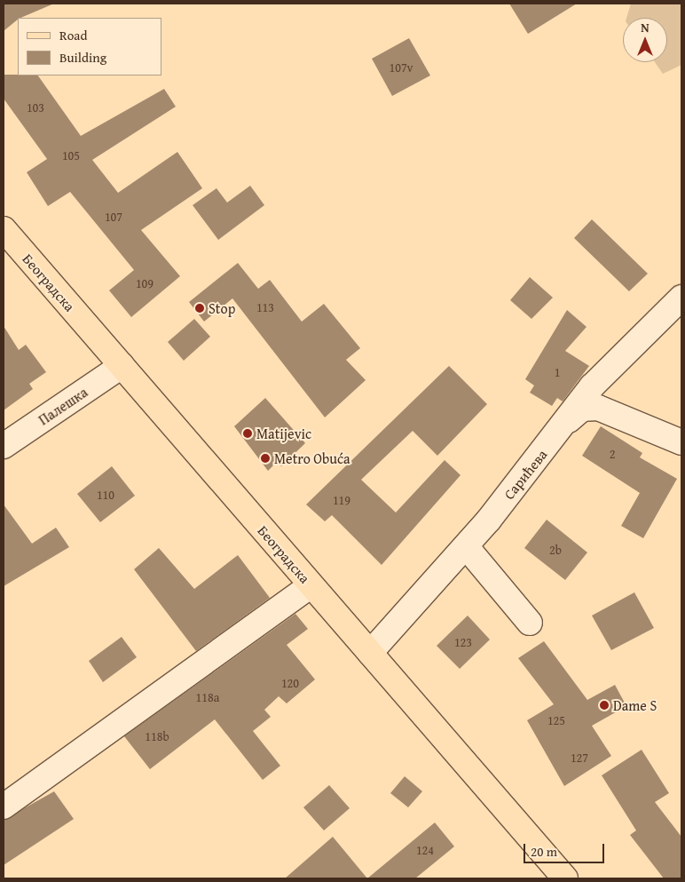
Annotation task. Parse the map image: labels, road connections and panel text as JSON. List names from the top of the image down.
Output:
{
  "streets": {
    "main road": ["Београдска"],
    "street": ["Палешка", "Сарићева"]
  },
  "crossings": [
    ["Београдска", "Палешка"],
    ["Београдска", "Сарићева"]
  ],
  "places": [
    "Stop",
    "Matijevic",
    "Metro Obuća",
    "Dame S"
  ],
  "house_numbers": [
    "107v",
    "103",
    "105",
    "107",
    "109",
    "113",
    "1",
    "2",
    "110",
    "119",
    "2b",
    "123",
    "120",
    "118a",
    "125",
    "118b",
    "127",
    "124"
  ],
  "legend": ["Road", "Building"],
  "scale_bar": "20 m",
  "north": "top"
}
